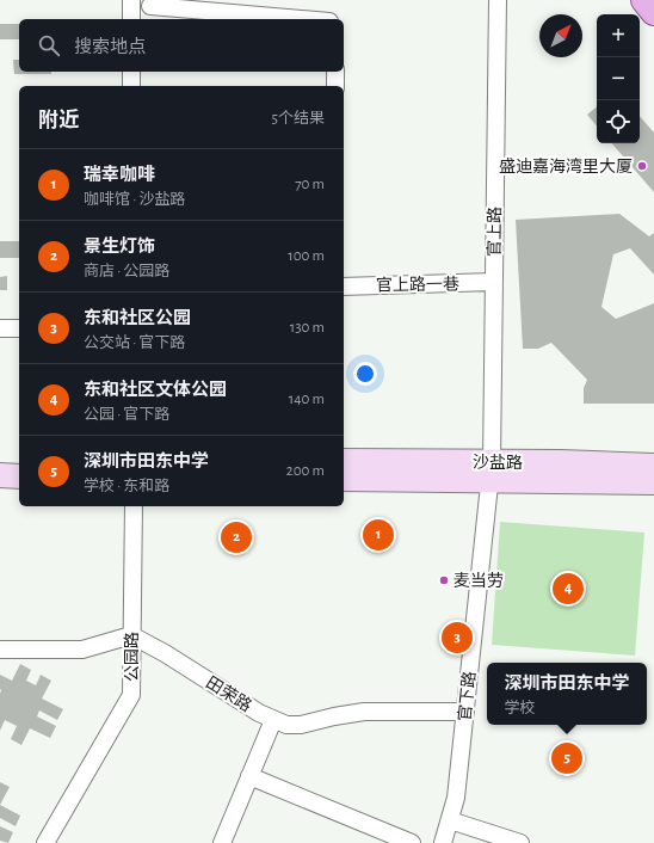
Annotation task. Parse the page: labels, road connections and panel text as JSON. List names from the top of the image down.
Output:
{
  "streets": {
    "main road": ["沙盐路"],
    "street": [
      "官上路",
      "官上路一巷",
      "公园路",
      "田荣路",
      "官下路"
    ]
  },
  "crossings": [
    ["官上路", "官上路一巷"],
    ["官上路", "沙盐路"],
    ["官上路", "官下路"],
    ["沙盐路", "官下路"],
    ["公园路", "田荣路"],
    ["田荣路", "官下路"]
  ],
  "places": ["盛迪嘉海湾里大厦", "麦当劳"],
  "north": "top right",
  "page": {
    "map_buttons": ["+", "−"],
    "search": "搜索地点",
    "heading": ["附近", "5个结果"],
    "list": [
      {
        "mark": "1",
        "name": "瑞幸咖啡",
        "note": "咖啡馆 · 沙盐路",
        "value": "70 m"
      },
      {
        "mark": "2",
        "name": "景生灯饰",
        "note": "商店 · 公园路",
        "value": "100 m"
      },
      {
        "mark": "3",
        "name": "东和社区公园",
        "note": "公交站 · 官下路",
        "value": "130 m"
      },
      {
        "mark": "4",
        "name": "东和社区文体公园",
        "note": "公园 · 官下路",
        "value": "140 m"
      },
      {
        "mark": "5",
        "name": "深圳市田东中学",
        "note": "学校 · 东和路",
        "value": "200 m"
      }
    ],
    "pins": [
      "1",
      "2",
      "4",
      "3",
      "5"
    ],
    "popup": ["深圳市田东中学", "学校"]
  }
}
